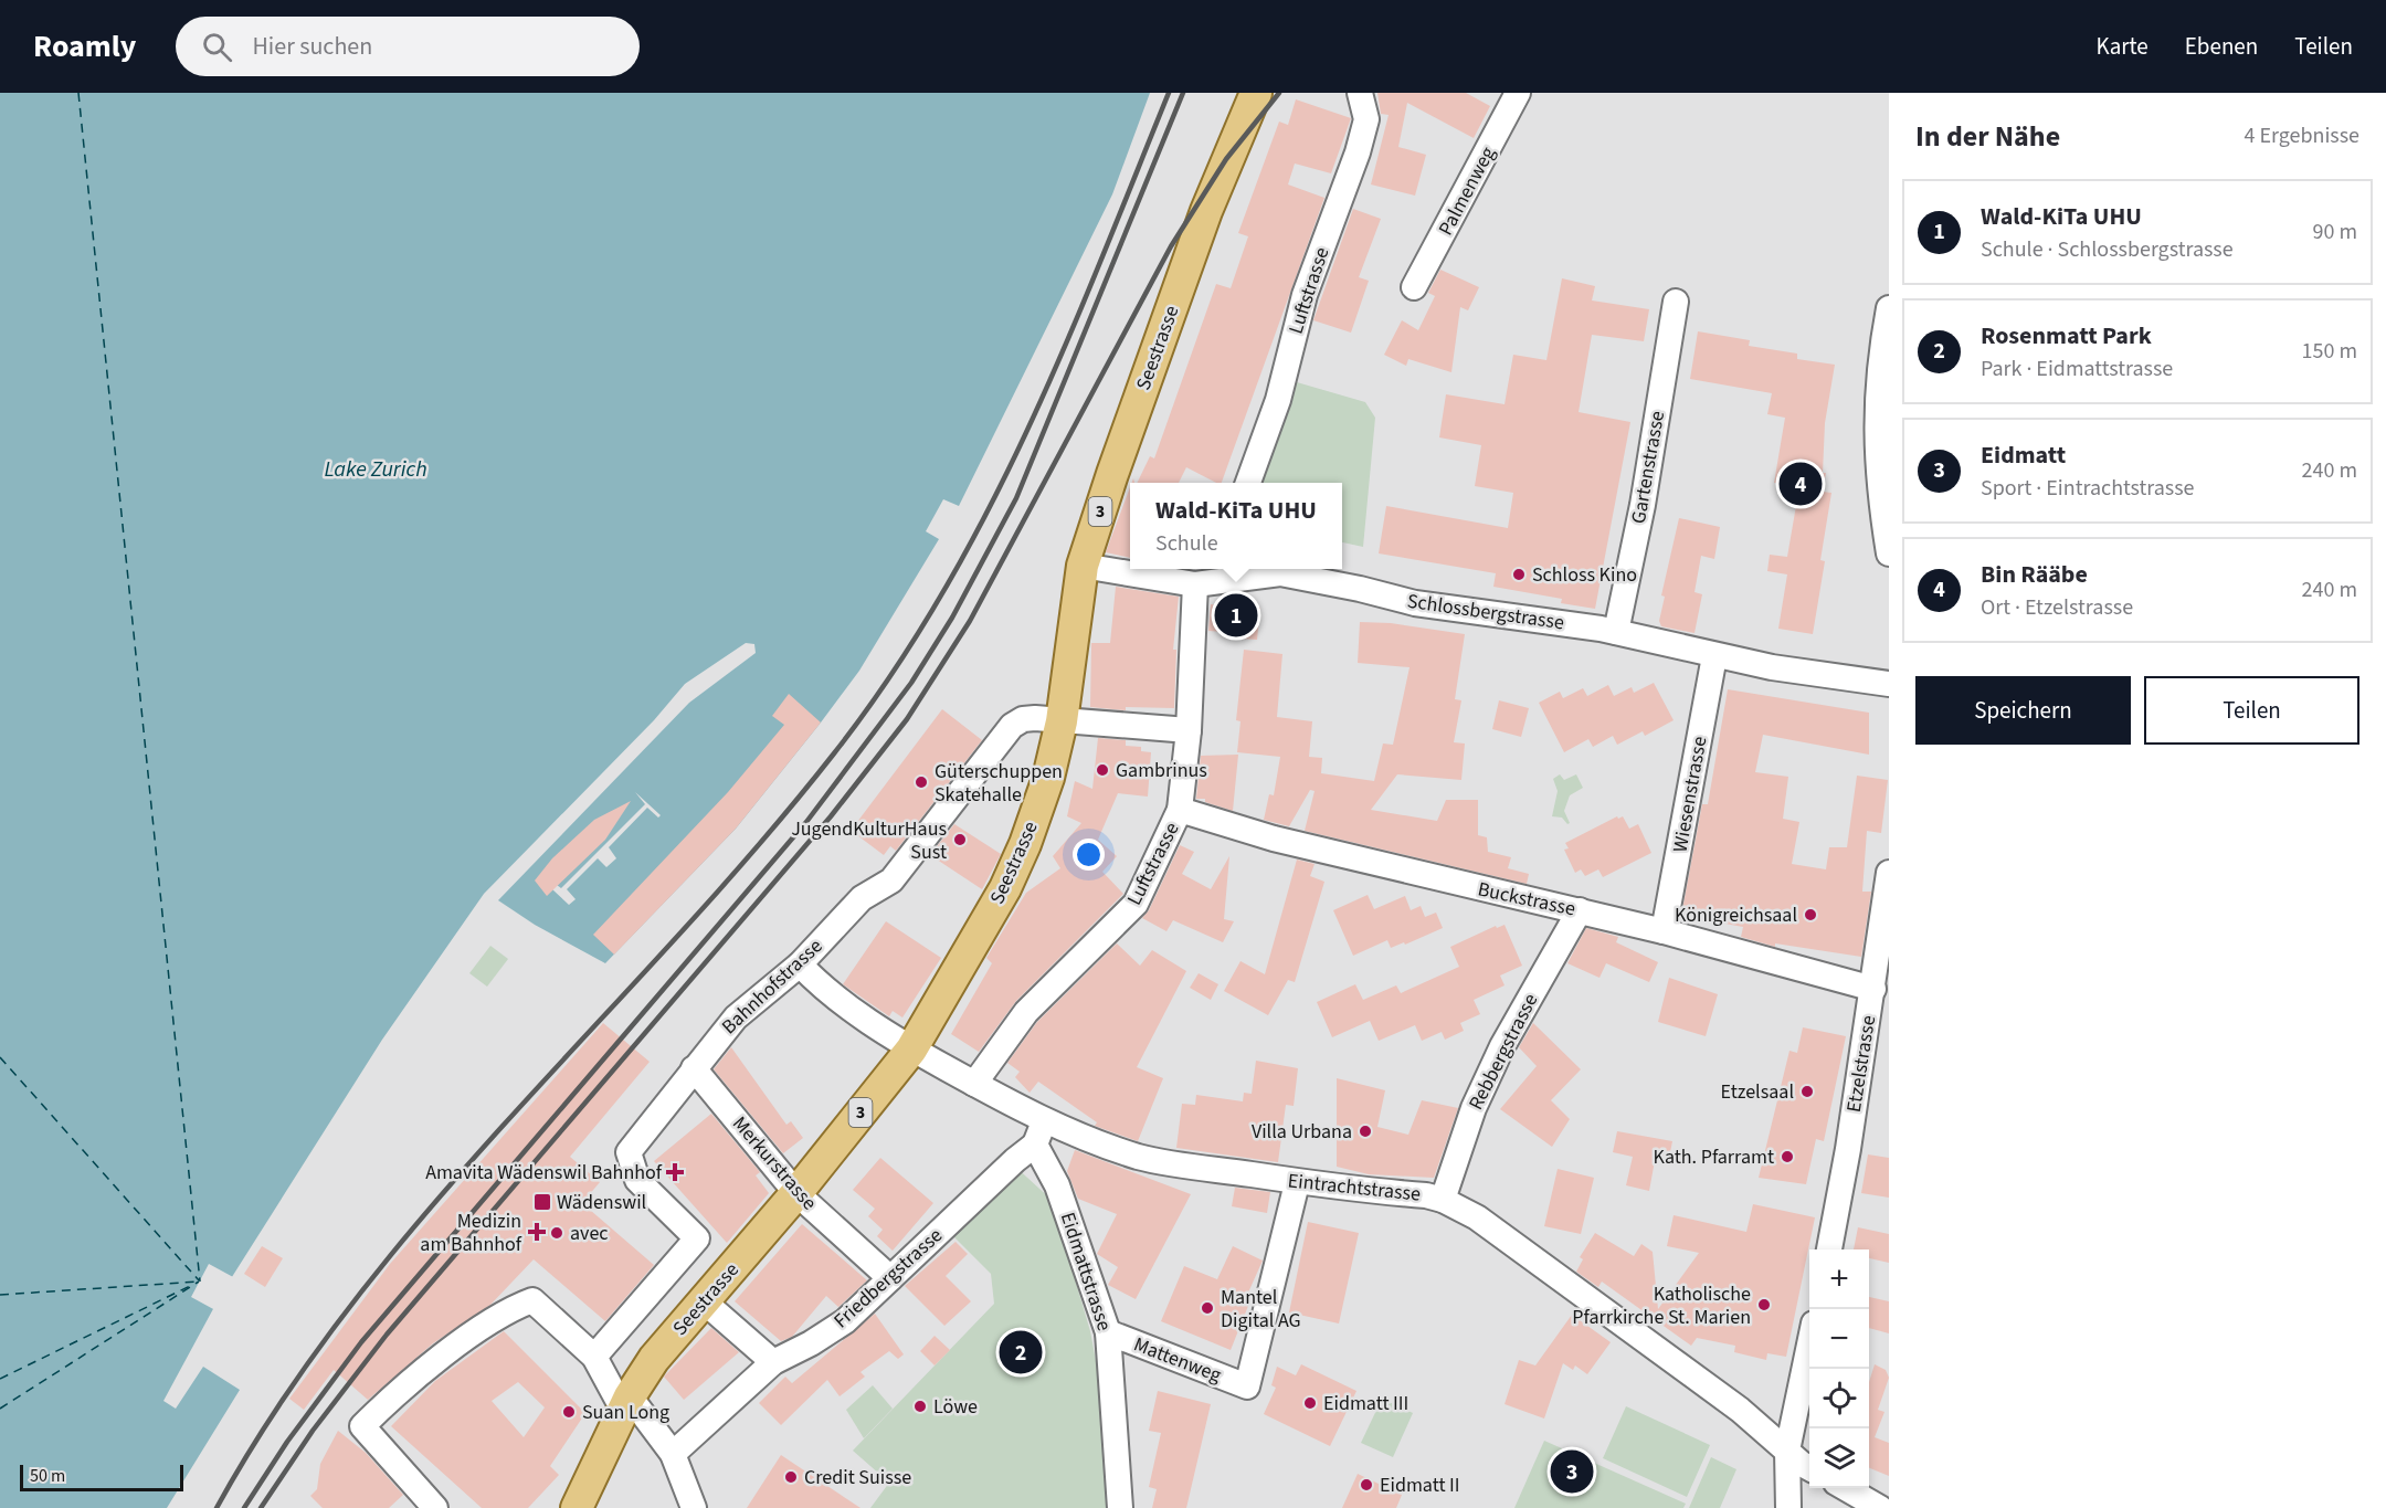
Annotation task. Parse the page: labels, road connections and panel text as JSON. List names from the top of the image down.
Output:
{
  "streets": {
    "main road": ["Seestrasse", "3"],
    "street": [
      "Palmenweg",
      "Luftstrasse",
      "Gartenstrasse",
      "Schlossbergstrasse",
      "Wiesenstrasse",
      "Buckstrasse",
      "Bahnhofstrasse",
      "Rebbergstrasse",
      "Etzelstrasse",
      "Merkurstrasse",
      "Eintrachtstrasse",
      "Eidmattstrasse",
      "Friedbergstrasse",
      "Mattenweg"
    ]
  },
  "crossings": [
    ["Luftstrasse", "Schlossbergstrasse"],
    ["Luftstrasse", "Buckstrasse"],
    ["Luftstrasse", "Bahnhofstrasse"],
    ["Luftstrasse", "Eintrachtstrasse"],
    ["Seestrasse", "Schlossbergstrasse"],
    ["Seestrasse", "Bahnhofstrasse"],
    ["Seestrasse", "Merkurstrasse"],
    ["Seestrasse", "Eintrachtstrasse"],
    ["Gartenstrasse", "Schlossbergstrasse"],
    ["Schlossbergstrasse", "Wiesenstrasse"],
    ["Wiesenstrasse", "Buckstrasse"],
    ["Buckstrasse", "Rebbergstrasse"],
    ["Buckstrasse", "Etzelstrasse"],
    ["Bahnhofstrasse", "Merkurstrasse"],
    ["Bahnhofstrasse", "Eintrachtstrasse"],
    ["Rebbergstrasse", "Eintrachtstrasse"],
    ["Merkurstrasse", "Friedbergstrasse"],
    ["Eintrachtstrasse", "Eidmattstrasse"],
    ["Eintrachtstrasse", "Friedbergstrasse"],
    ["Eintrachtstrasse", "Mattenweg"],
    ["Eidmattstrasse", "Friedbergstrasse"],
    ["Eidmattstrasse", "Mattenweg"]
  ],
  "water": ["Lake Zurich"],
  "places": {
    "other": [
      "Schloss Kino",
      "Gambrinus",
      "Güterschuppen Skatehalle",
      "JugendKulturHaus Sust",
      "Königreichsaal",
      "Etzelsaal",
      "Villa Urbana",
      "Kath. Pfarramt",
      "avec",
      "Katholische Pfarrkirche St. Marien",
      "Mantel Digital AG",
      "Eidmatt III",
      "Löwe",
      "Suan Long",
      "Credit Suisse",
      "Eidmatt II"
    ],
    "health": ["Amavita Wädenswil Bahnhof", "Medizin am Bahnhof"],
    "transit": ["Wädenswil"]
  },
  "scale_bar": "50 m",
  "page": {
    "header": "Roamly",
    "search": "Hier suchen",
    "nav": ["Karte", "Ebenen", "Teilen"],
    "heading": ["In der Nähe", "4 Ergebnisse"],
    "list": [
      {
        "mark": "1",
        "name": "Wald-KiTa UHU",
        "note": "Schule · Schlossbergstrasse",
        "value": "90 m"
      },
      {
        "mark": "2",
        "name": "Rosenmatt Park",
        "note": "Park · Eidmattstrasse",
        "value": "150 m"
      },
      {
        "mark": "3",
        "name": "Eidmatt",
        "note": "Sport · Eintrachtstrasse",
        "value": "240 m"
      },
      {
        "mark": "4",
        "name": "Bin Rääbe",
        "note": "Ort · Etzelstrasse",
        "value": "240 m"
      }
    ],
    "pins": [
      "4",
      "1",
      "2",
      "3"
    ],
    "popup": ["Wald-KiTa UHU", "Schule"],
    "buttons": ["Speichern", "Teilen"],
    "map_buttons": ["+", "−"],
    "scale": "50 m"
  }
}
